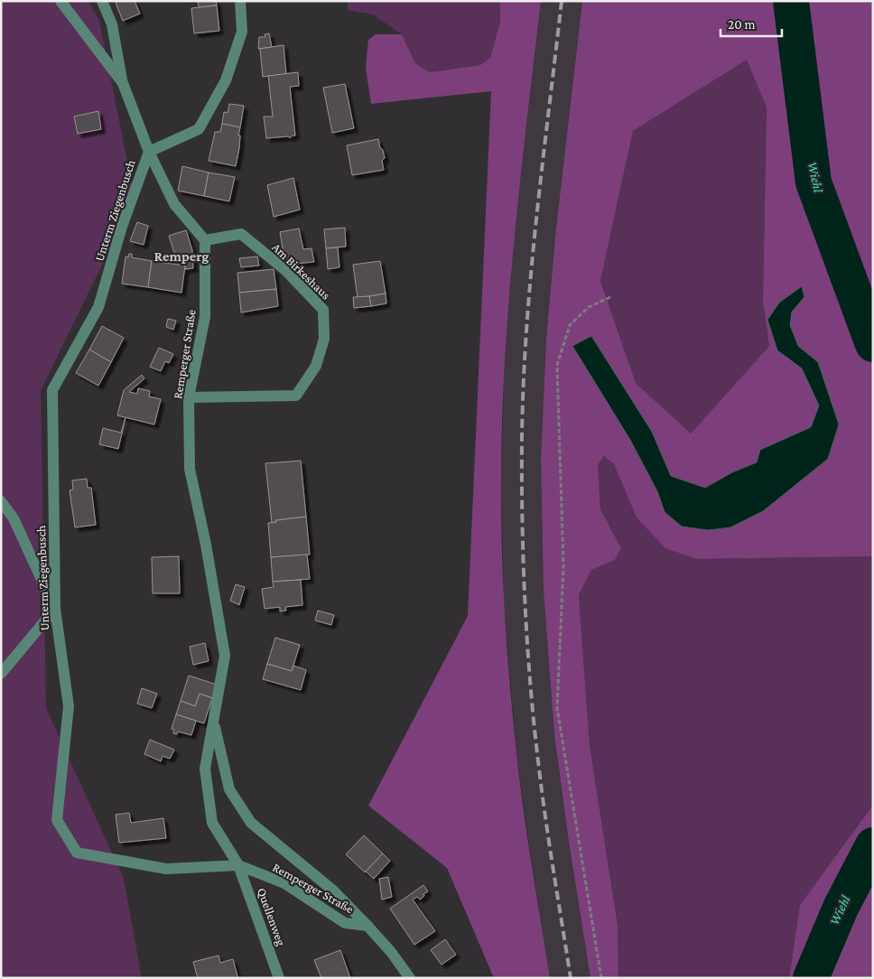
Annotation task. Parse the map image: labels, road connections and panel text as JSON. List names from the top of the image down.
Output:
{
  "streets": {
    "street": [
      "Unterm Ziegenbusch",
      "Am Birkeshaus",
      "Remperger Straße",
      "Quellenweg"
    ]
  },
  "crossings": [
    ["Unterm Ziegenbusch", "Remperger Straße"],
    ["Unterm Ziegenbusch", "Quellenweg"],
    ["Am Birkeshaus", "Remperger Straße"],
    ["Remperger Straße", "Quellenweg"]
  ],
  "districts": ["Remperg"],
  "water": ["Wiehl"],
  "scale_bar": "20 m"
}
